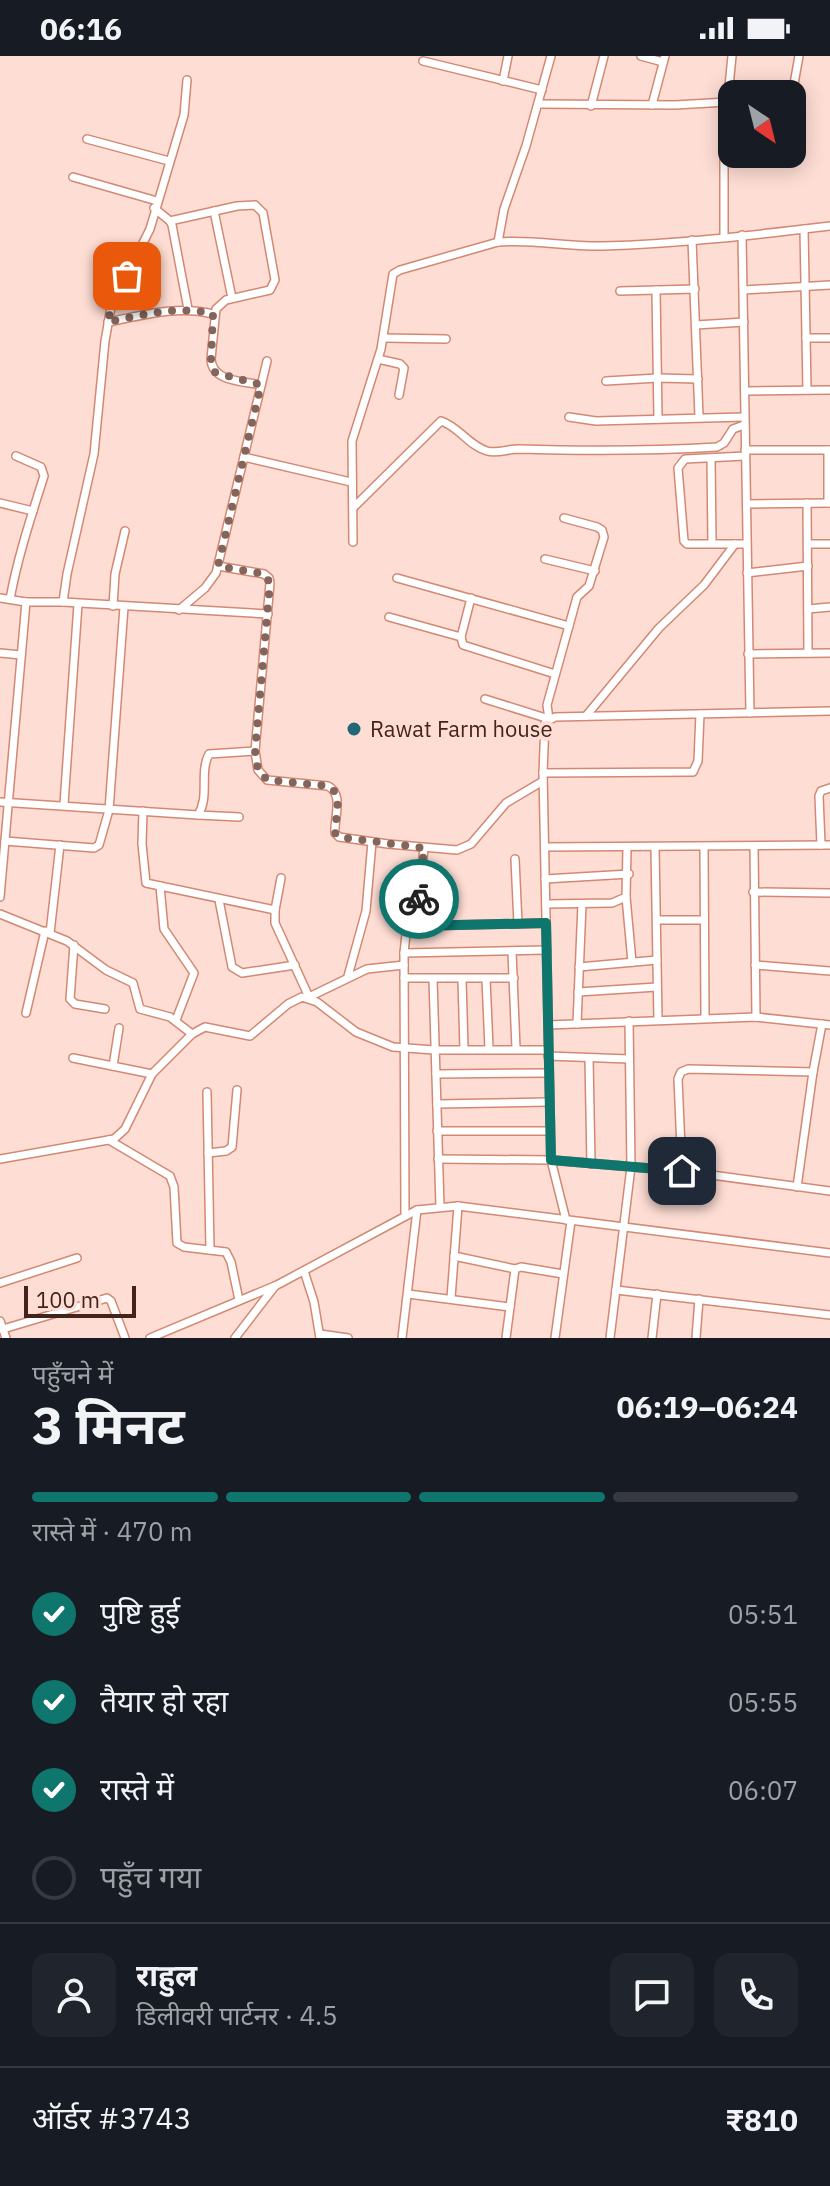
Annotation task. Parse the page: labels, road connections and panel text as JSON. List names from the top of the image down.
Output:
{
  "places": ["Rawat Farm house"],
  "scale_bar": "100 m",
  "north": "bottom right",
  "page": {
    "status": "06:16",
    "scale": "100 m",
    "heading": ["3 मिनट", "पहुँचने में", "06:19–06:24"],
    "panel": [
      "राहुल",
      "डिलीवरी पार्टनर · 4.5",
      "ऑर्डर #3743",
      "₹810"
    ],
    "bar": "रास्ते में · 470 m",
    "list": [
      ["पुष्टि हुई", "05:51"],
      ["तैयार हो रहा", "05:55"],
      ["रास्ते में", "06:07"],
      "पहुँच गया"
    ]
  }
}
